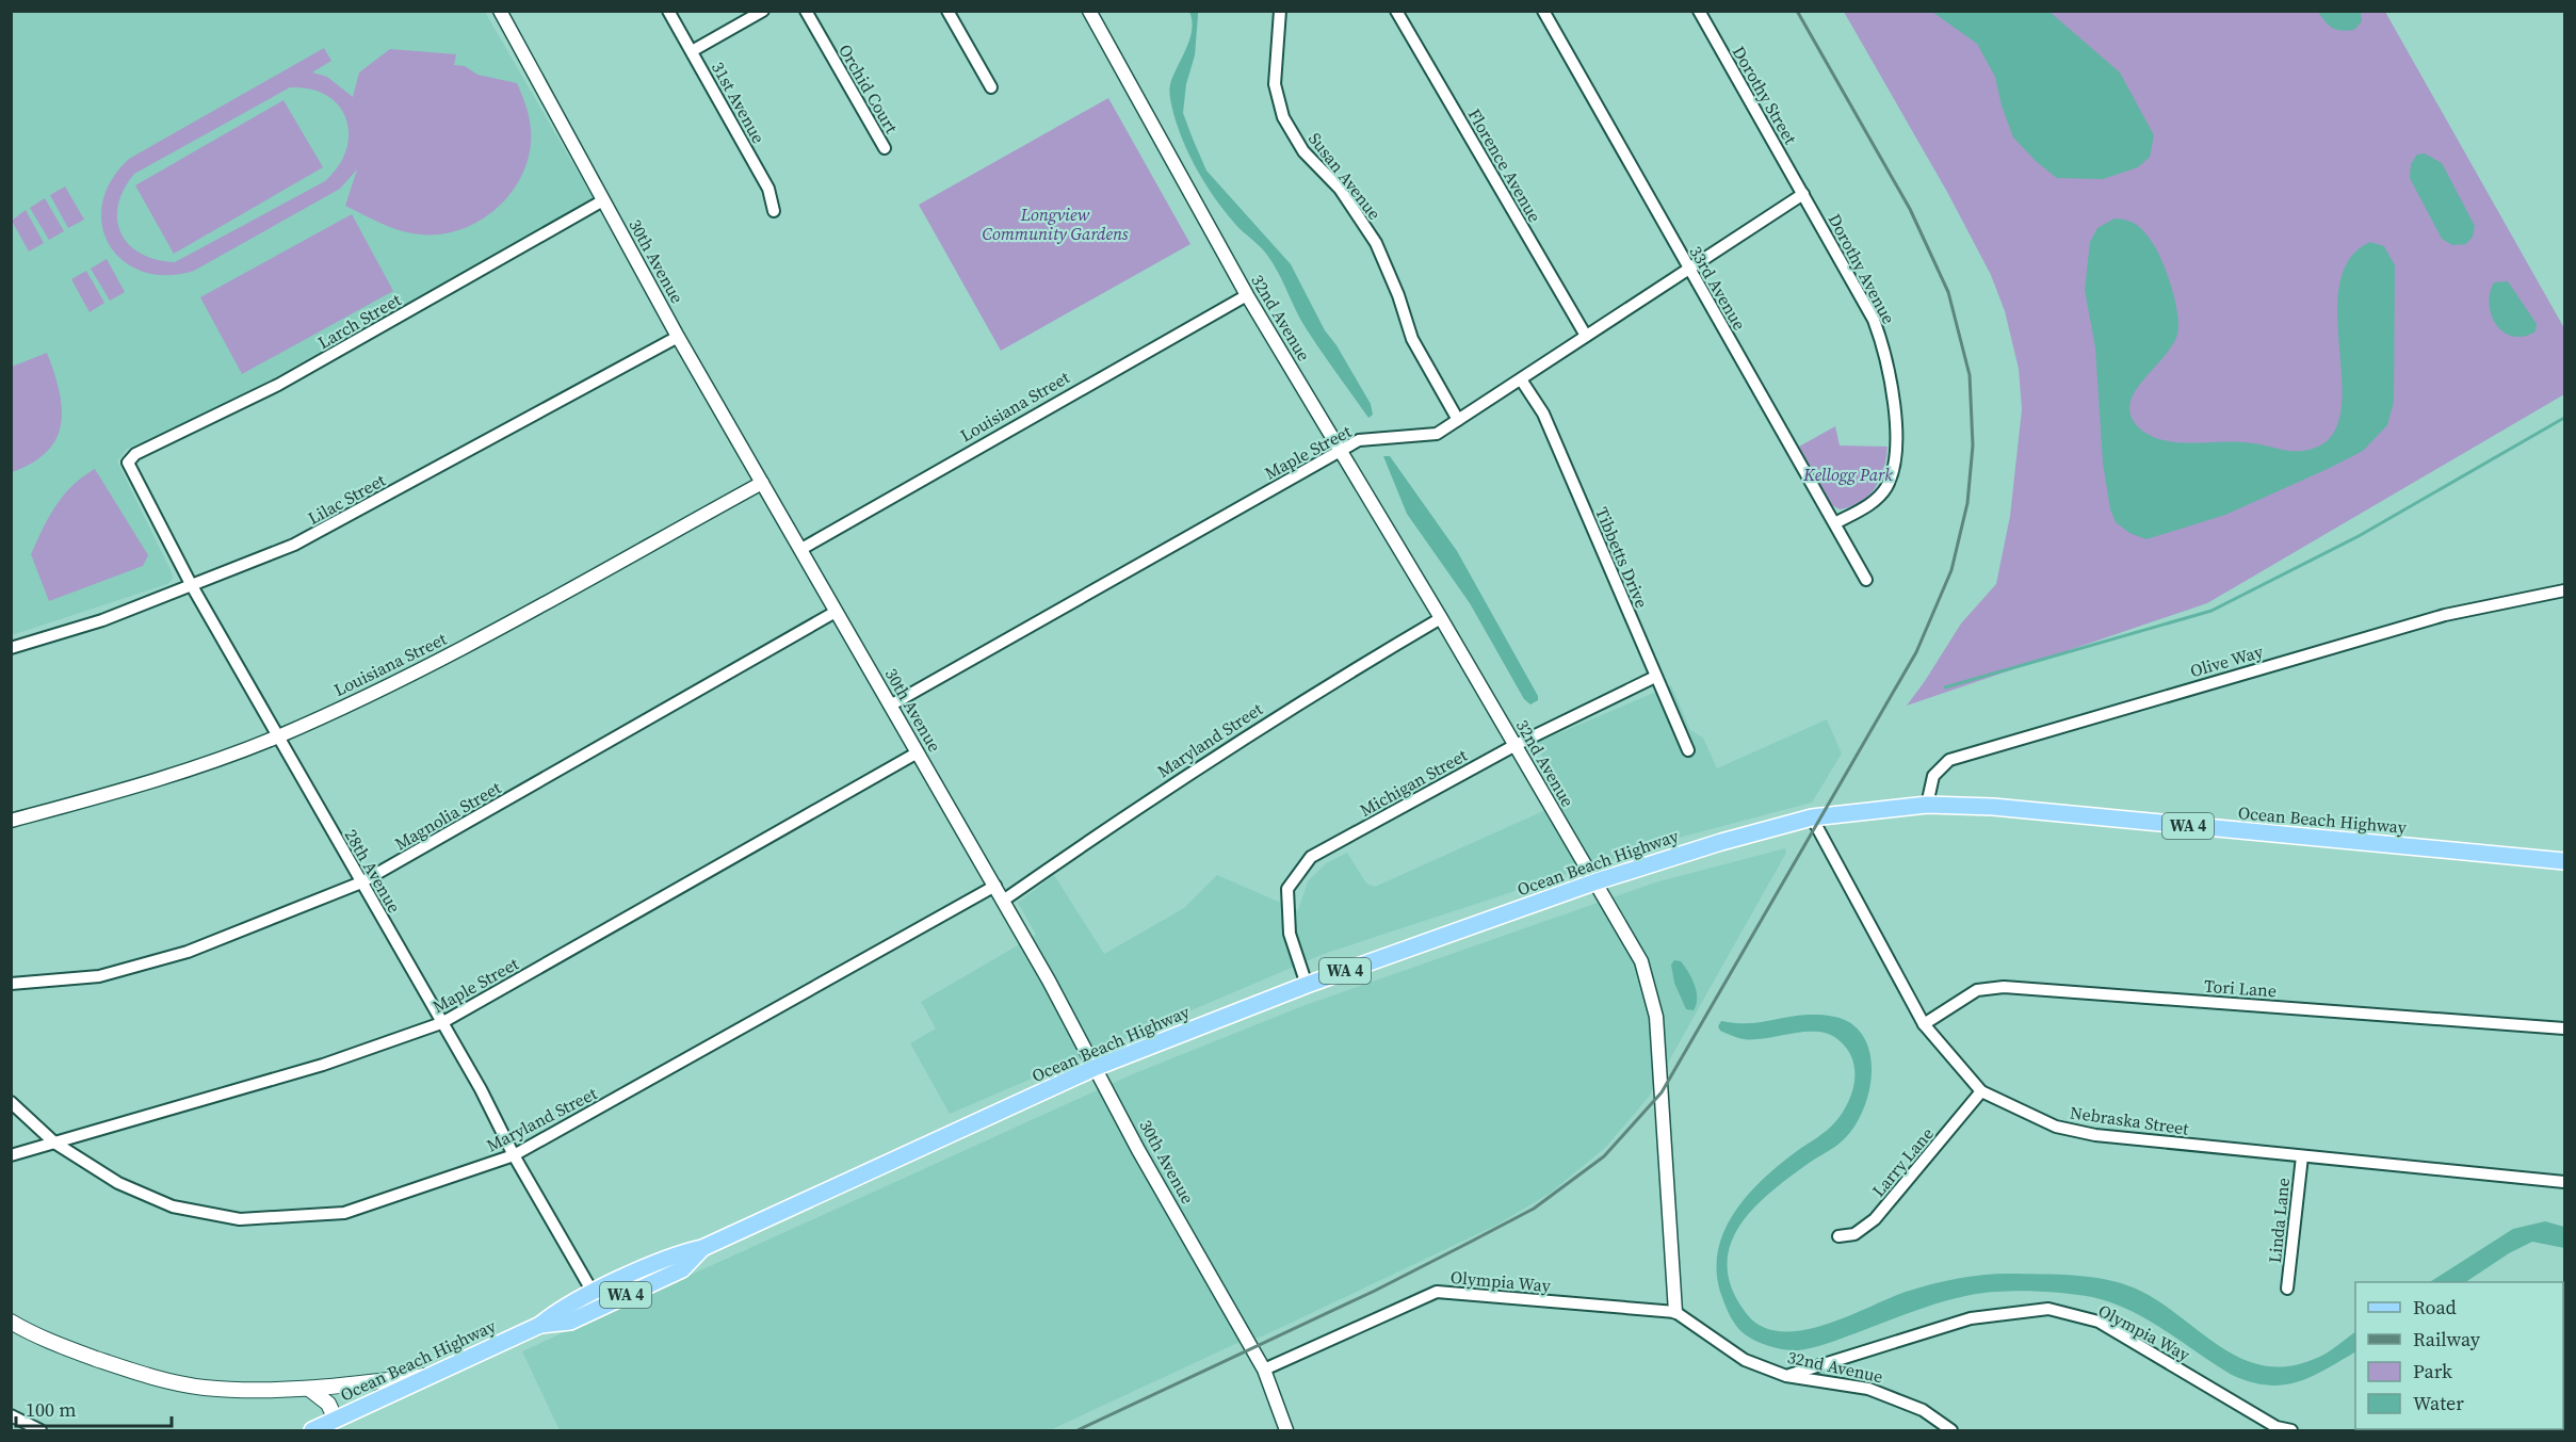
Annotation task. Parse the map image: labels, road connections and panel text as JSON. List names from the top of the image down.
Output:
{
  "streets": {
    "main road": ["Ocean Beach Highway", "WA 4"],
    "street": [
      "Orchid Court",
      "Dorothy Street",
      "31st Avenue",
      "Florence Avenue",
      "Susan Avenue",
      "30th Avenue",
      "Dorothy Avenue",
      "33rd Avenue",
      "32nd Avenue",
      "Larch Street",
      "Louisiana Street",
      "Maple Street",
      "Lilac Street",
      "Tibbetts Drive",
      "Olive Way",
      "Maryland Street",
      "Michigan Street",
      "Magnolia Street",
      "28th Avenue",
      "Tori Lane",
      "Nebraska Street",
      "Larry Lane",
      "Linda Lane",
      "Olympia Way"
    ]
  },
  "crossings": [
    ["Dorothy Street", "Dorothy Avenue"],
    ["Dorothy Street", "Maple Street"],
    ["Florence Avenue", "Maple Street"],
    ["Susan Avenue", "Maple Street"],
    ["30th Avenue", "Larch Street"],
    ["30th Avenue", "Louisiana Street"],
    ["30th Avenue", "Maple Street"],
    ["30th Avenue", "Lilac Street"],
    ["30th Avenue", "Maryland Street"],
    ["30th Avenue", "Magnolia Street"],
    ["30th Avenue", "Ocean Beach Highway"],
    ["30th Avenue", "Olympia Way"],
    ["Dorothy Avenue", "33rd Avenue"],
    ["Dorothy Avenue", "Maple Street"],
    ["33rd Avenue", "Maple Street"],
    ["32nd Avenue", "Louisiana Street"],
    ["32nd Avenue", "Maple Street"],
    ["32nd Avenue", "Maryland Street"],
    ["32nd Avenue", "Michigan Street"],
    ["32nd Avenue", "Ocean Beach Highway"],
    ["32nd Avenue", "Olympia Way"],
    ["Larch Street", "28th Avenue"],
    ["Louisiana Street", "28th Avenue"],
    ["Maple Street", "Tibbetts Drive"],
    ["Maple Street", "Maryland Street"],
    ["Maple Street", "28th Avenue"],
    ["Lilac Street", "28th Avenue"],
    ["Tibbetts Drive", "Michigan Street"],
    ["Olive Way", "Ocean Beach Highway"],
    ["Maryland Street", "28th Avenue"],
    ["Michigan Street", "Ocean Beach Highway"],
    ["Magnolia Street", "28th Avenue"],
    ["Ocean Beach Highway", "28th Avenue"],
    ["Ocean Beach Highway", "Nebraska Street"],
    ["Tori Lane", "Nebraska Street"],
    ["Nebraska Street", "Larry Lane"],
    ["Nebraska Street", "Linda Lane"]
  ],
  "parks": ["Longview Community Gardens", "Kellogg Park"],
  "legend": [
    "Road",
    "Railway",
    "Park",
    "Water"
  ],
  "scale_bar": "100 m"
}
